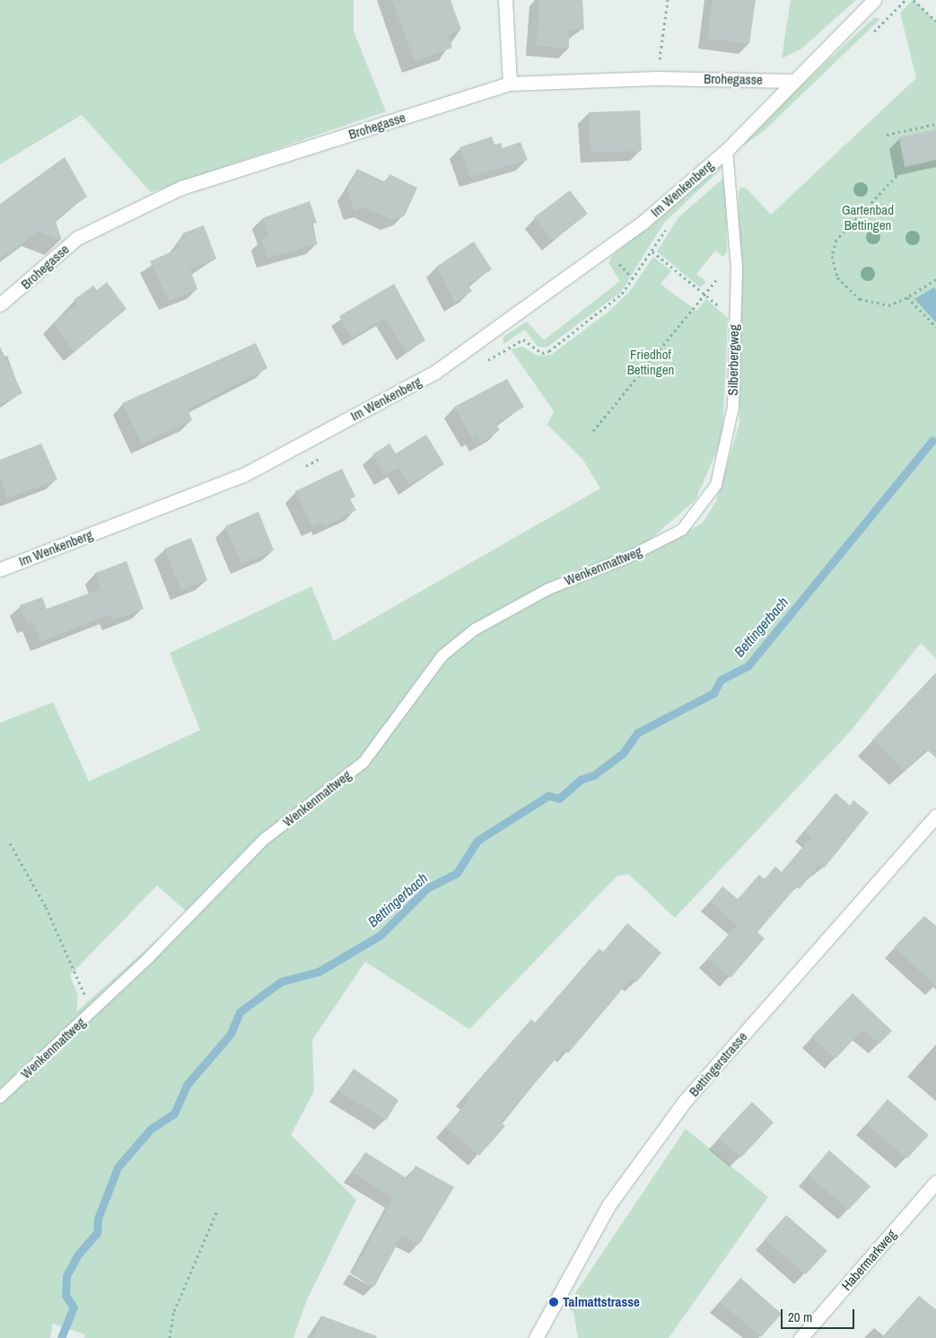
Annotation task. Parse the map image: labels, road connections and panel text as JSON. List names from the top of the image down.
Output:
{
  "streets": {
    "street": [
      "Brohegasse",
      "Im Wenkenberg",
      "Bettingerstrasse",
      "Habermarkweg"
    ],
    "lane": ["Silberbergweg", "Wenkenmattweg"]
  },
  "crossings": [
    ["Brohegasse", "Im Wenkenberg"],
    ["Brohegasse", "Silberbergweg"],
    ["Im Wenkenberg", "Silberbergweg"],
    ["Silberbergweg", "Wenkenmattweg"]
  ],
  "water": ["Bettingerbach"],
  "parks": ["Gartenbad Bettingen", "Friedhof Bettingen"],
  "places": ["Talmattstrasse"],
  "scale_bar": "20 m"
}
